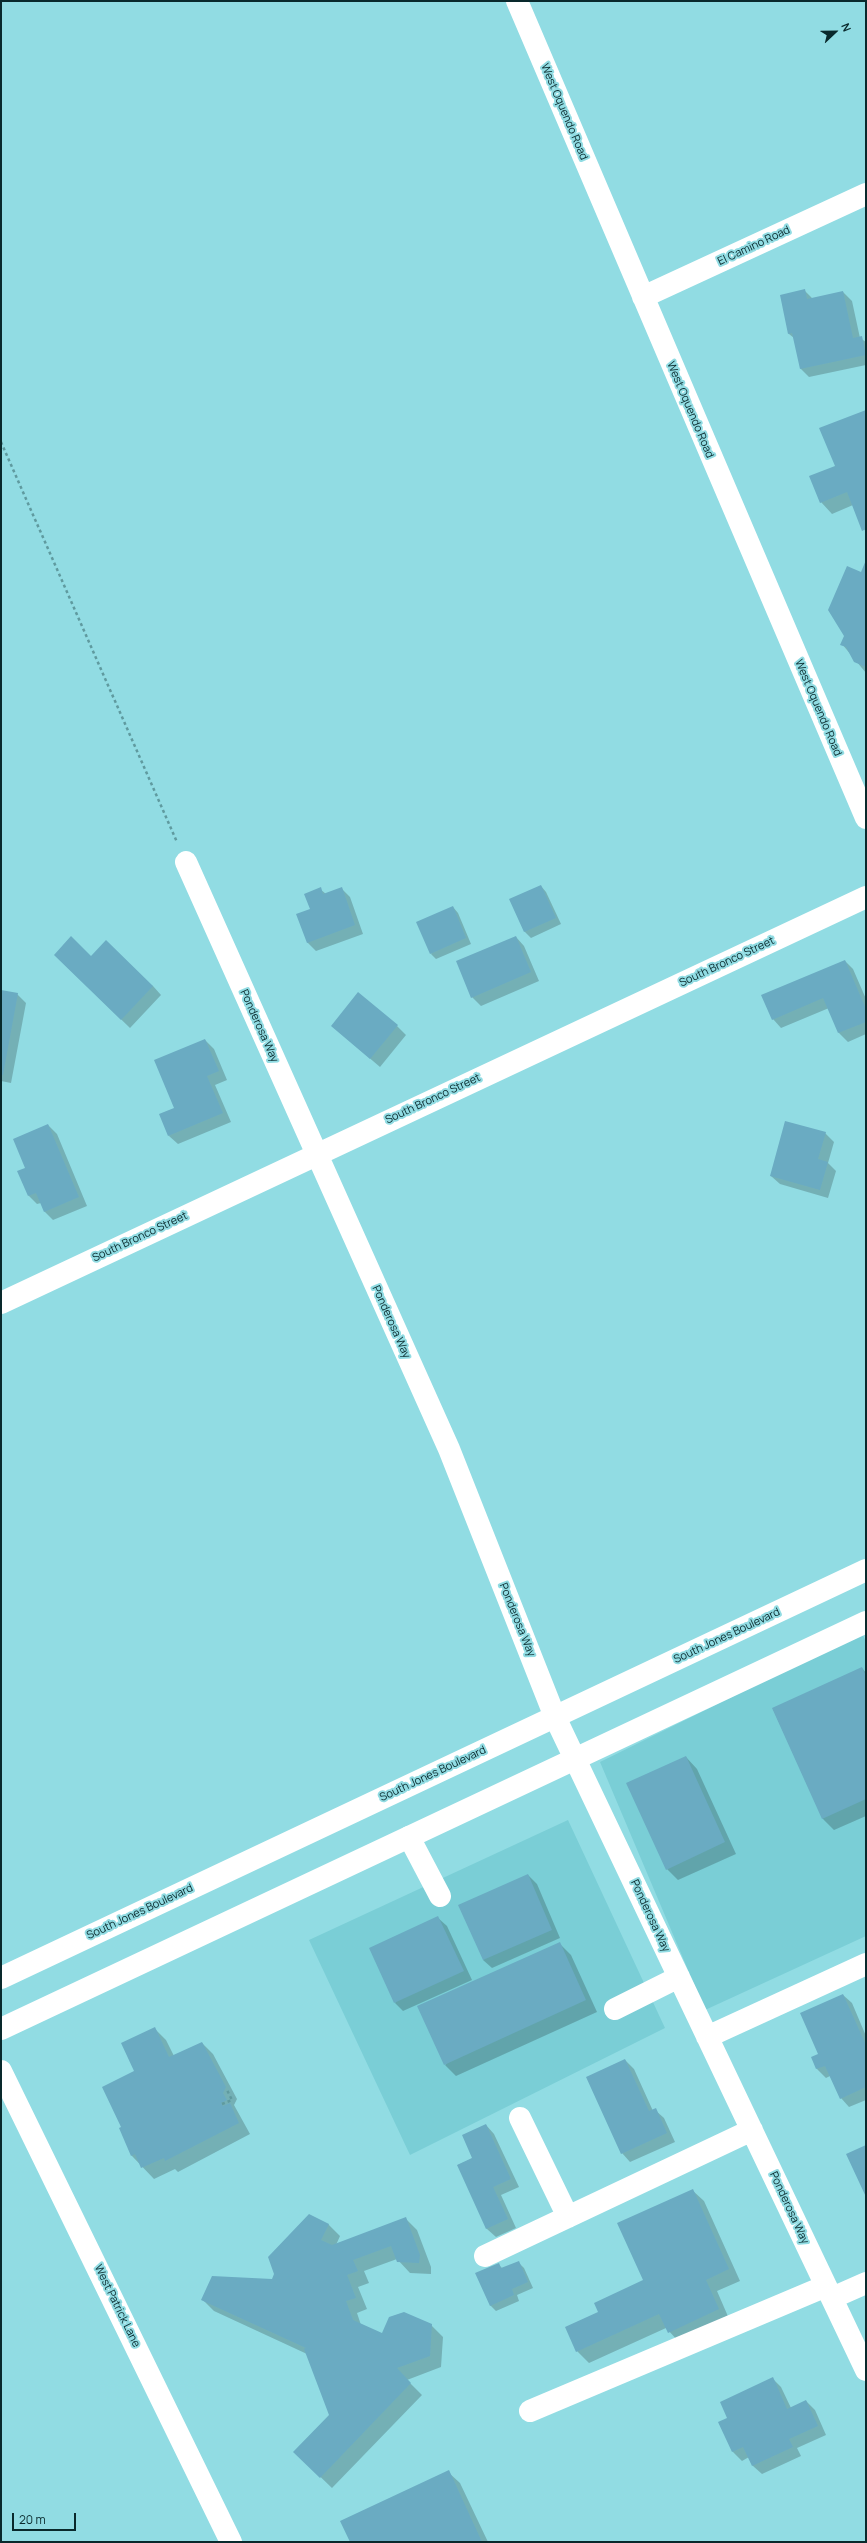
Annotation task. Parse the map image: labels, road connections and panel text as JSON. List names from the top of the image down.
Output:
{
  "streets": {
    "street": [
      "West Oquendo Road",
      "El Camino Road",
      "South Bronco Street",
      "Ponderosa Way",
      "South Jones Boulevard",
      "West Patrick Lane"
    ]
  },
  "crossings": [
    ["West Oquendo Road", "El Camino Road"],
    ["South Bronco Street", "Ponderosa Way"],
    ["Ponderosa Way", "South Jones Boulevard"]
  ],
  "scale_bar": "20 m",
  "north": "right"
}
